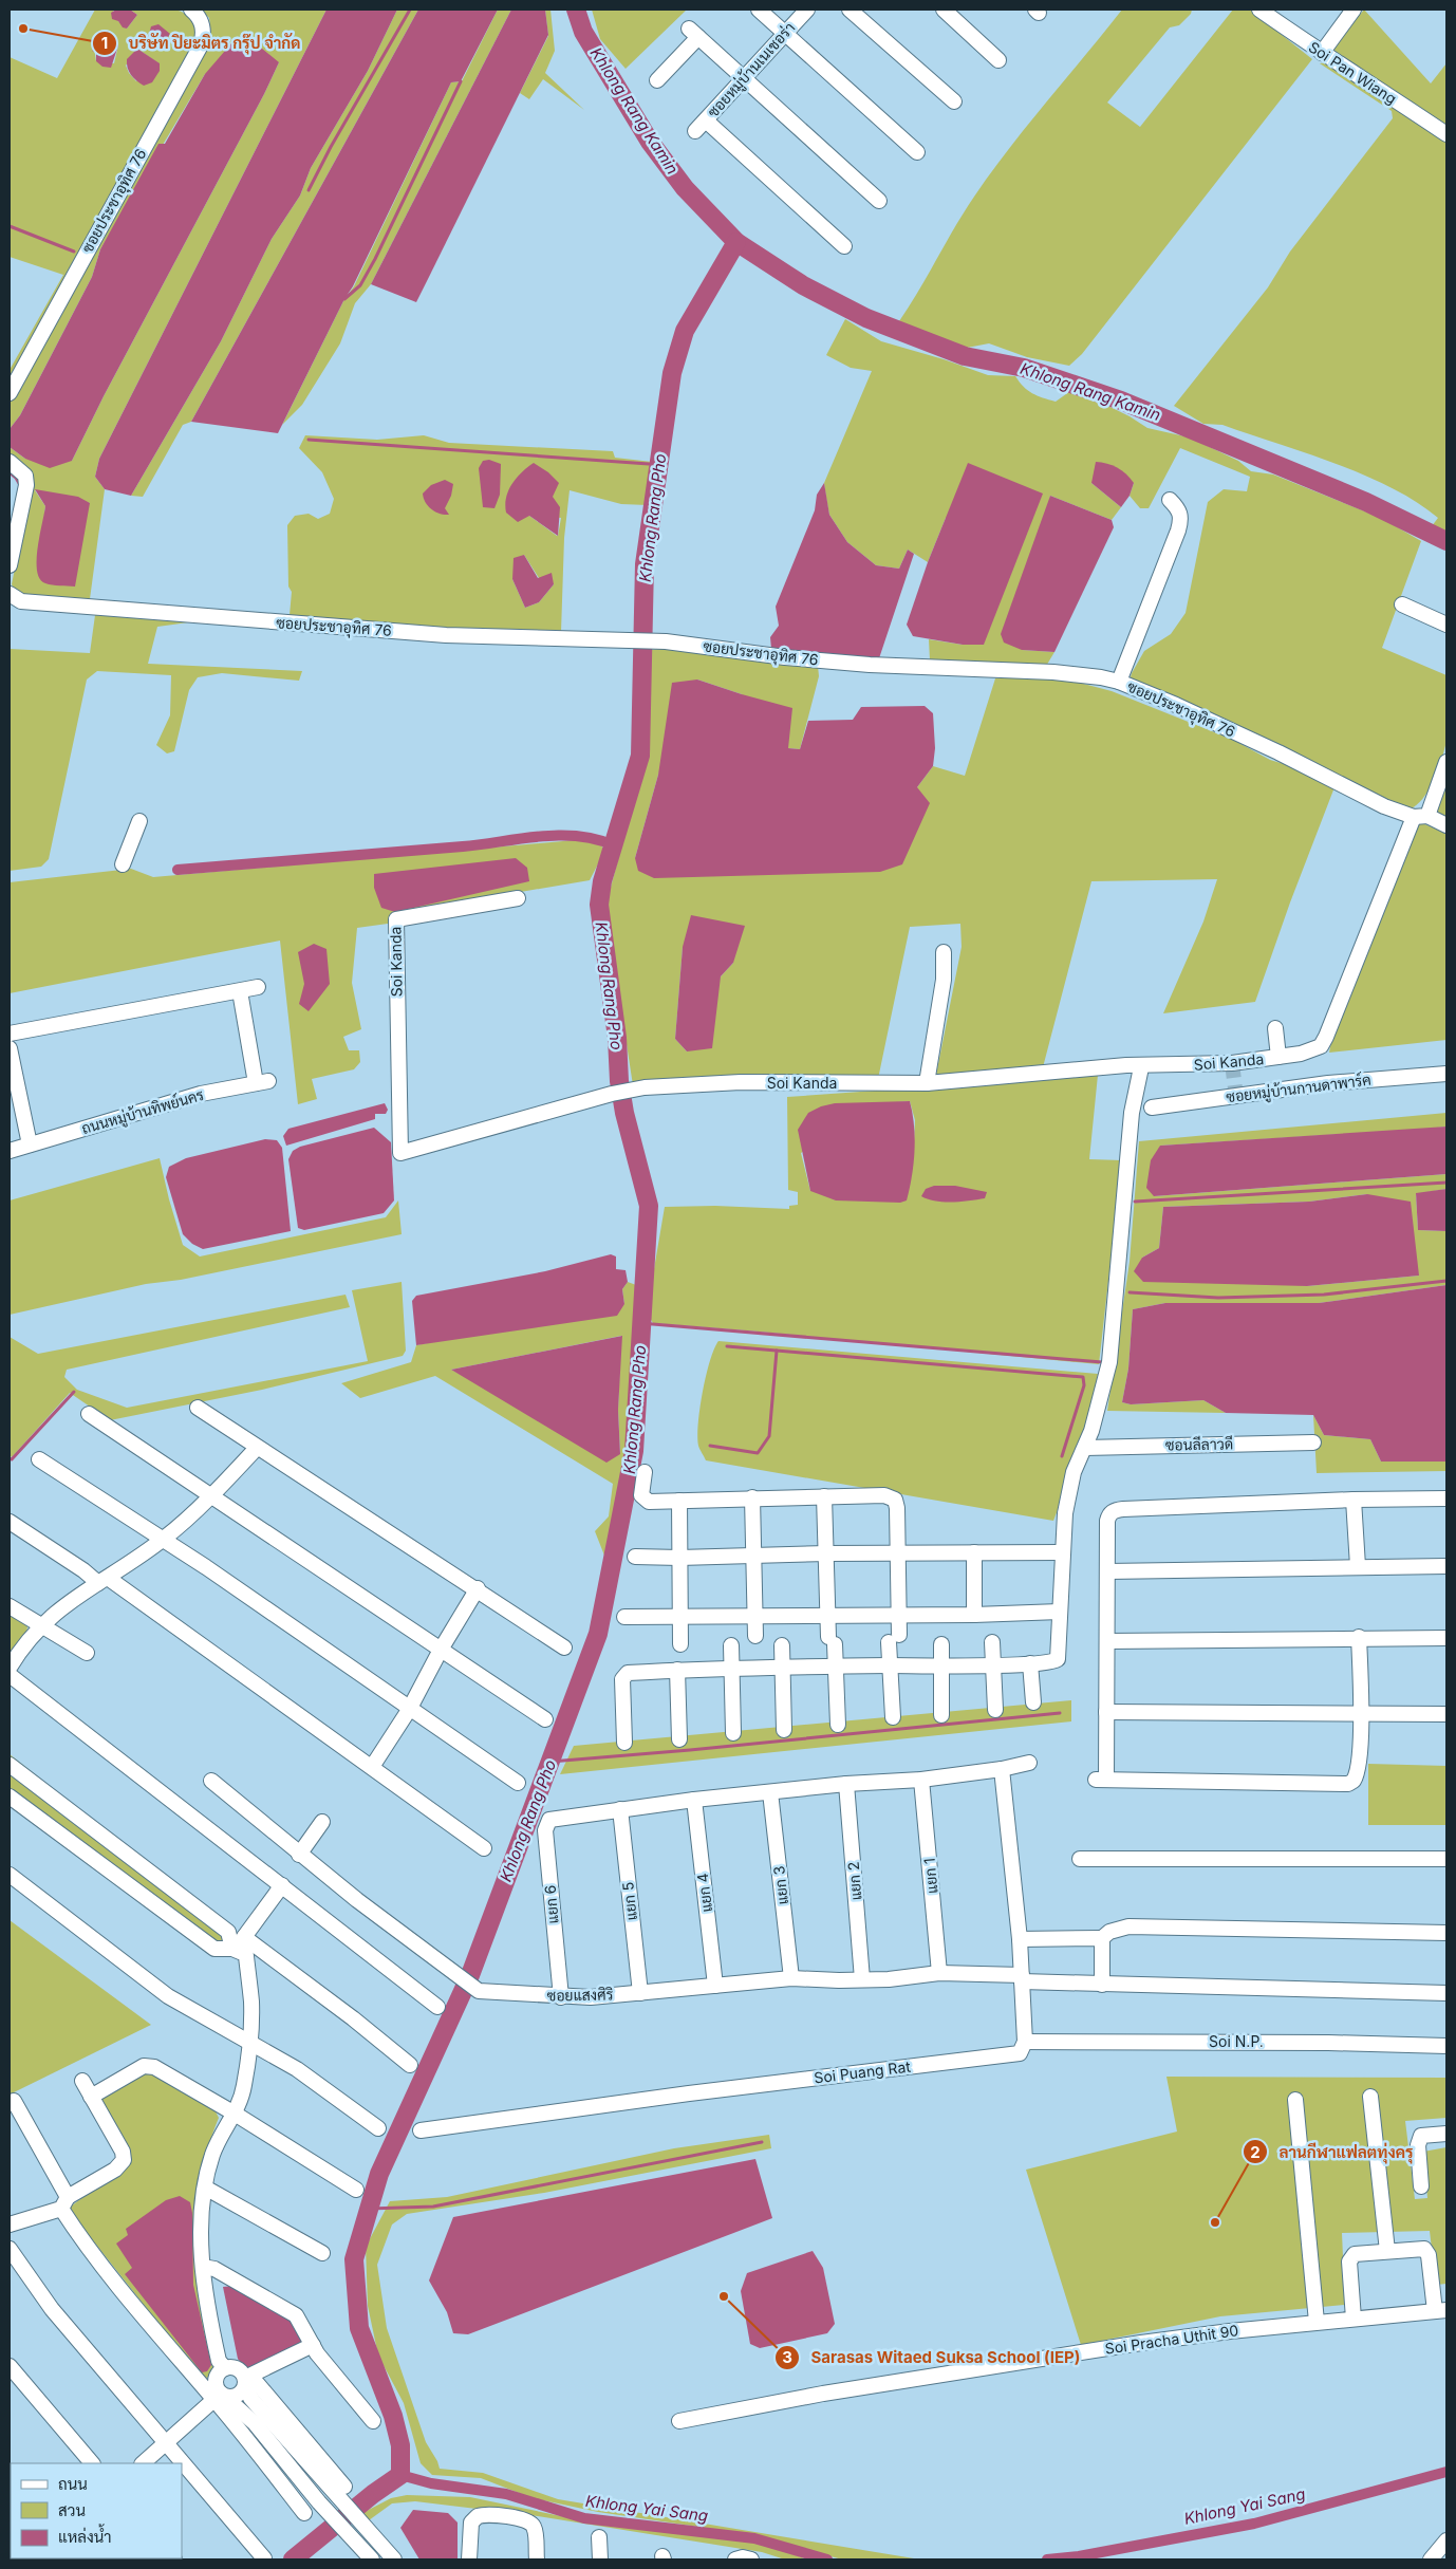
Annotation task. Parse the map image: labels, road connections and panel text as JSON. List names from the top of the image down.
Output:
{
  "streets": {
    "street": [
      "ซอยหมู่บ้านเนเชอร่า",
      "Soi Pan Wiang",
      "ซอยประชาอุทิศ 76",
      "Soi Kanda",
      "ซอยหมู่บ้านกานดาพาร์ค",
      "ถนนหมู่บ้านทิพย์นคร",
      "ซอนลีลาวดี",
      "แยก 1",
      "แยก 2",
      "แยก 3",
      "แยก 4",
      "แยก 5",
      "แยก 6",
      "ซอยแสงศิริ",
      "Soi N.P.",
      "Soi Puang Rat",
      "Soi Pracha Uthit 90"
    ]
  },
  "crossings": [
    ["ซอยประชาอุทิศ 76", "Soi Kanda"],
    ["แยก 1", "ซอยแสงศิริ"],
    ["แยก 2", "ซอยแสงศิริ"],
    ["แยก 3", "ซอยแสงศิริ"],
    ["แยก 4", "ซอยแสงศิริ"],
    ["แยก 5", "แยก 6"],
    ["แยก 5", "ซอยแสงศิริ"],
    ["แยก 6", "ซอยแสงศิริ"],
    ["Soi N.P.", "Soi Puang Rat"]
  ],
  "water": ["Khlong Rang Kamin", "Khlong Rang Pho", "Khlong Yai Sang"],
  "places": ["บริษัท ปิยะมิตร กรุ๊ป จำกัด", "ลานกีฬาแฟลตทุ่งครุ", "Sarasas Witaed Suksa School (IEP)"],
  "legend": ["ถนน", "สวน", "แหล่งน้ำ"]
}
